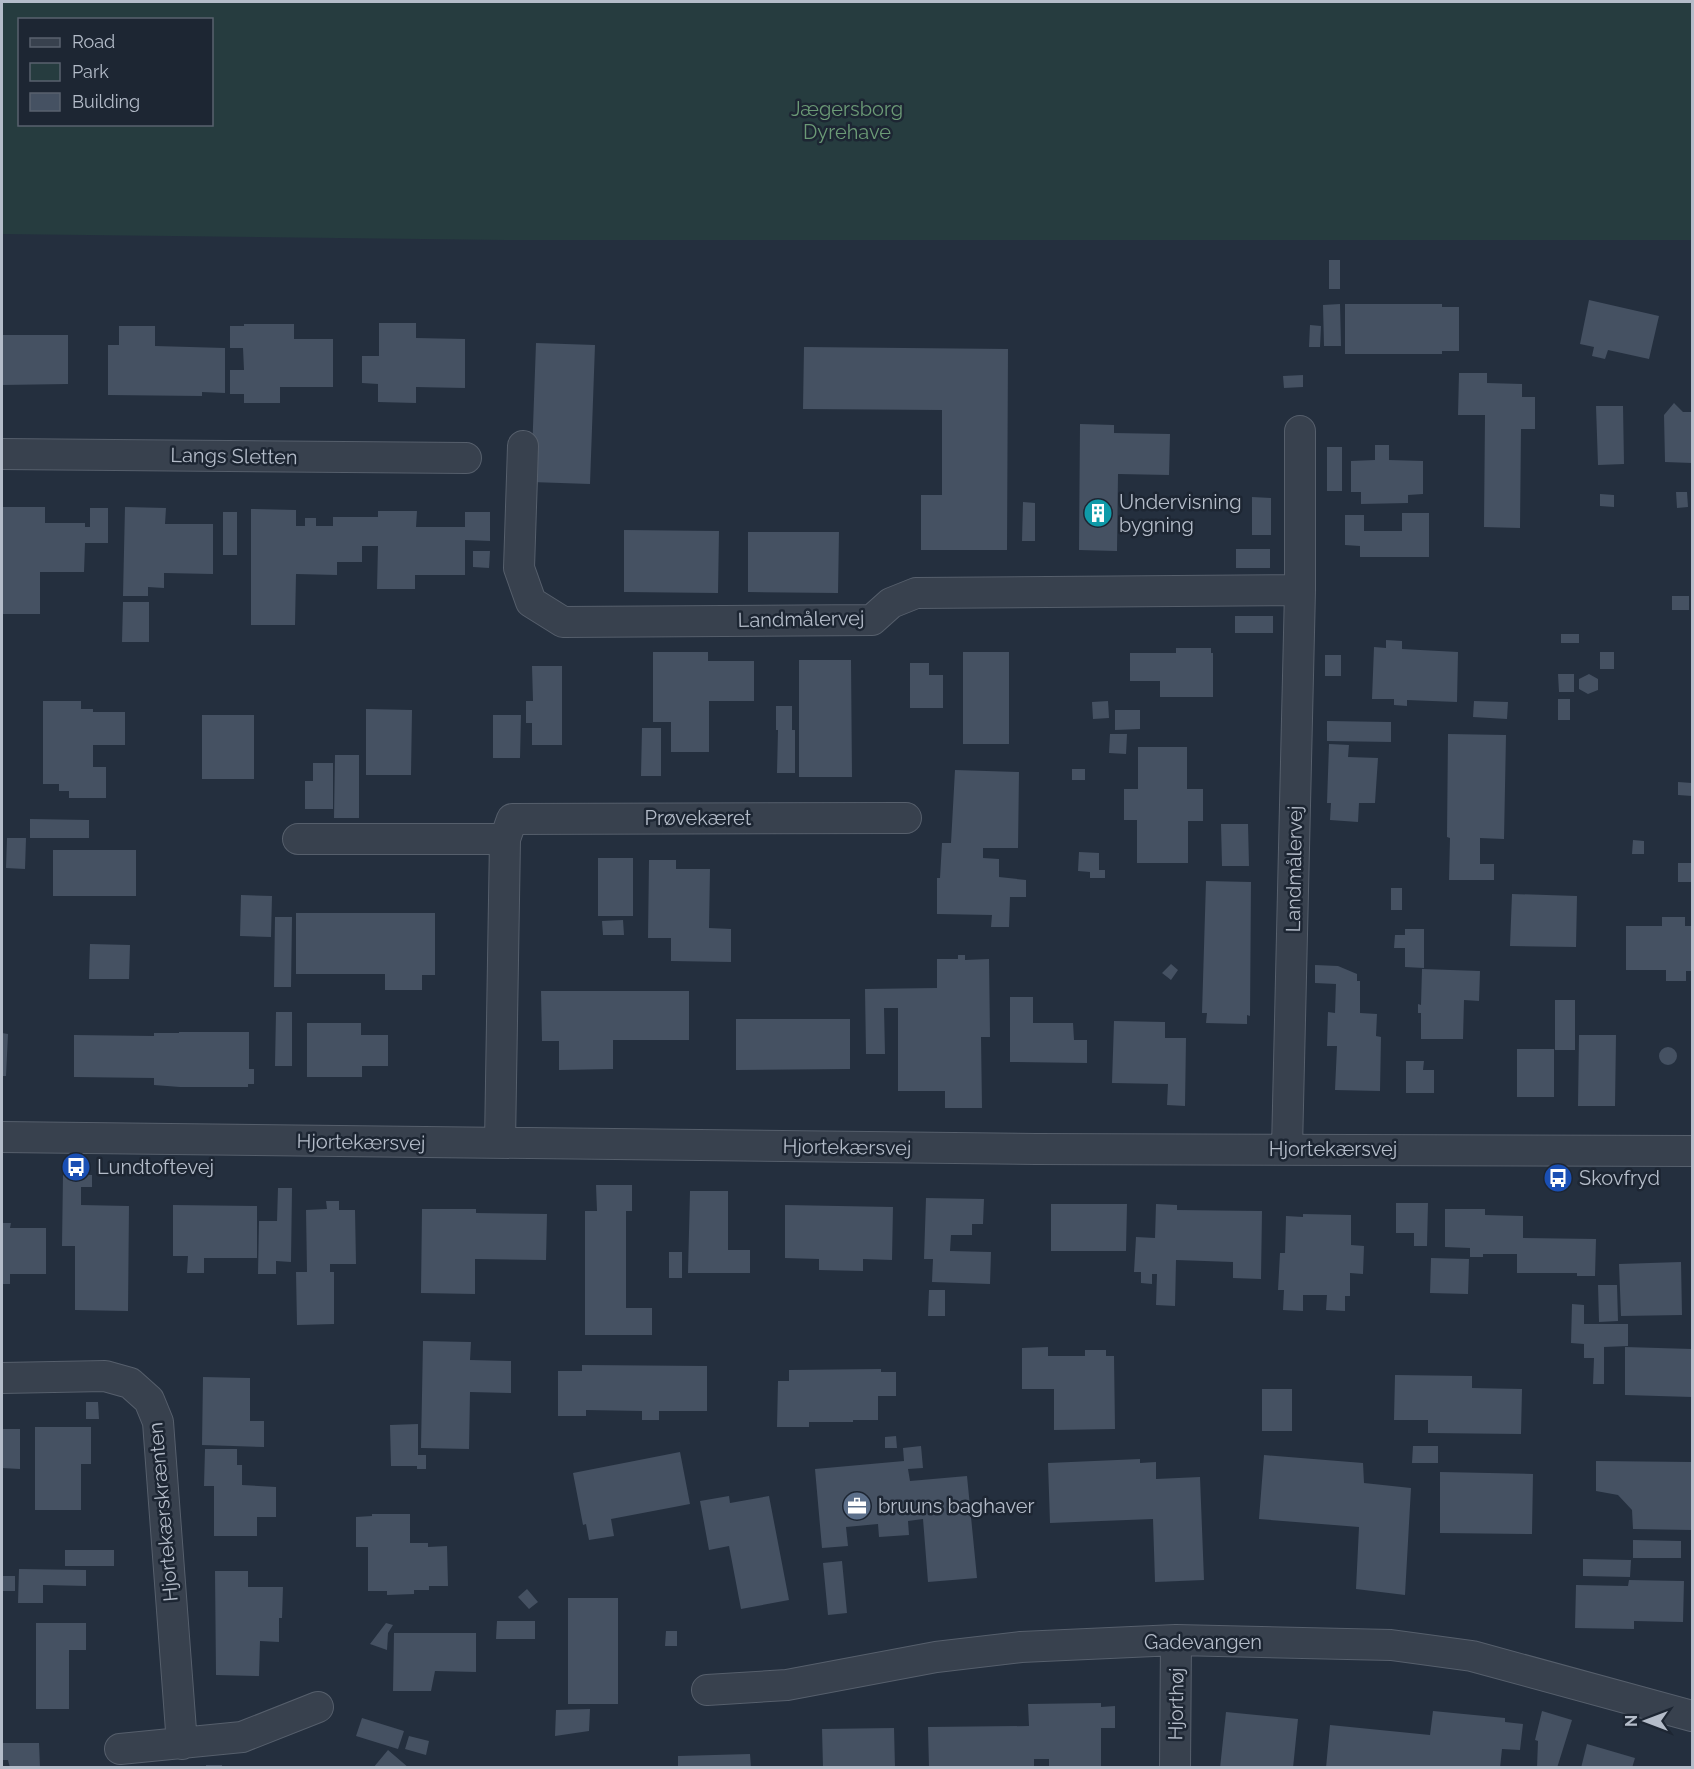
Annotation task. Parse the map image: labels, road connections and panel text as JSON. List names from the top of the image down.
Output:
{
  "streets": {
    "street": [
      "Langs Sletten",
      "Landmålervej",
      "Prøvekæret",
      "Hjortekærsvej",
      "Hjortekærskrænten",
      "Gadevangen",
      "Hjorthøj"
    ]
  },
  "crossings": [
    ["Landmålervej", "Hjortekærsvej"],
    ["Gadevangen", "Hjorthøj"]
  ],
  "parks": ["Jægersborg Dyrehave"],
  "places": {
    "building": ["Undervisning bygning"],
    "bus stop": ["Lundtoftevej", "Skovfryd"],
    "office": ["bruuns baghaver"]
  },
  "legend": ["Road", "Park", "Building"],
  "north": "left"
}
